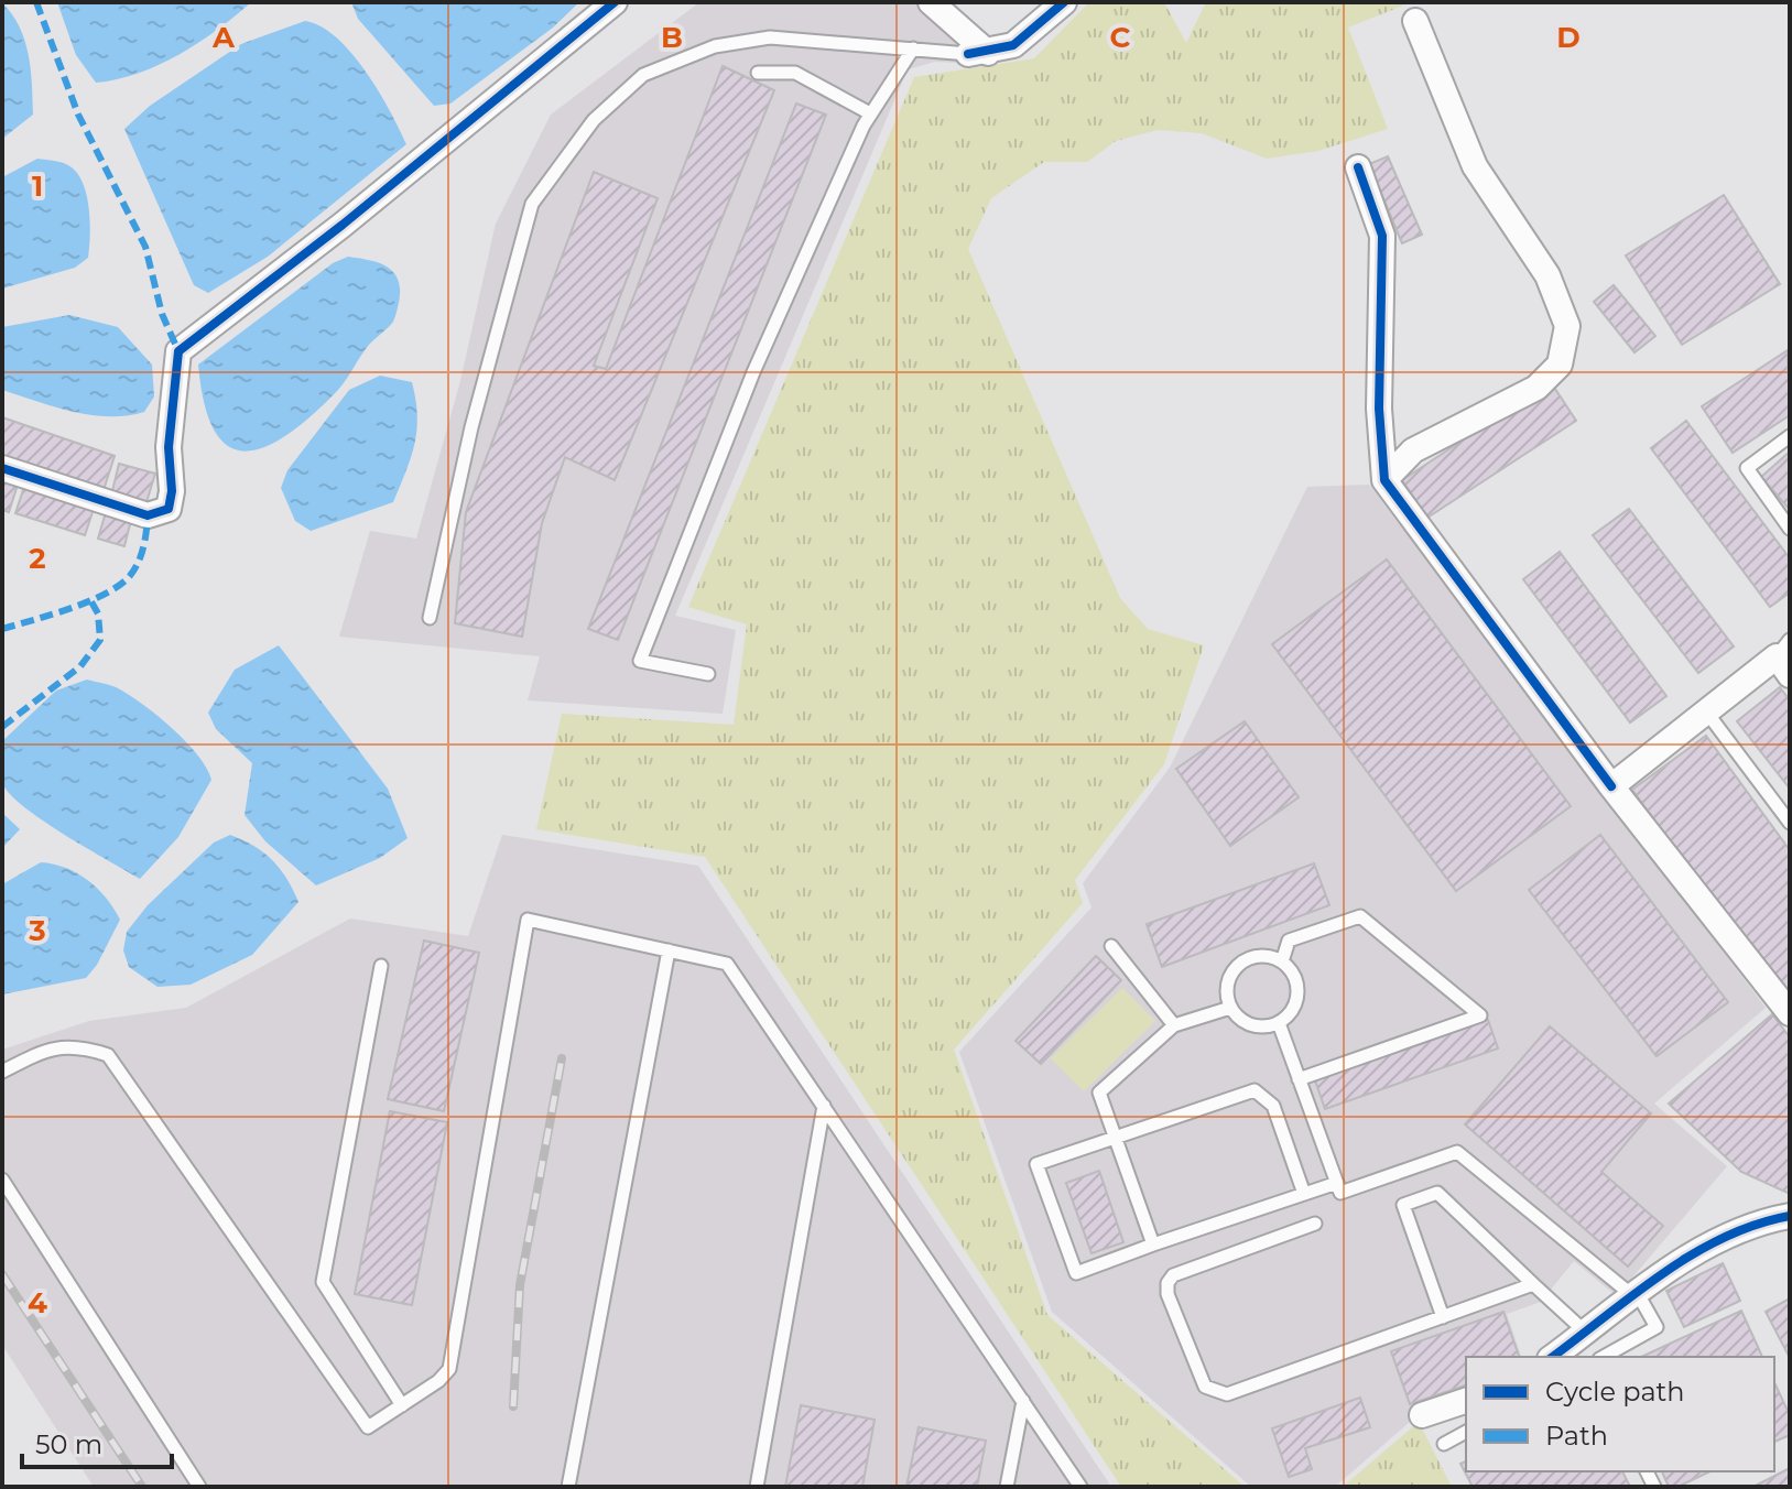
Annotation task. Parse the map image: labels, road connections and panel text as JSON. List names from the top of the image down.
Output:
{
  "legend": ["Cycle path", "Path"],
  "scale_bar": "50 m",
  "grid": {
    "columns": [
      "A",
      "B",
      "C",
      "D"
    ],
    "rows": [
      "1",
      "2",
      "3",
      "4"
    ]
  }
}
